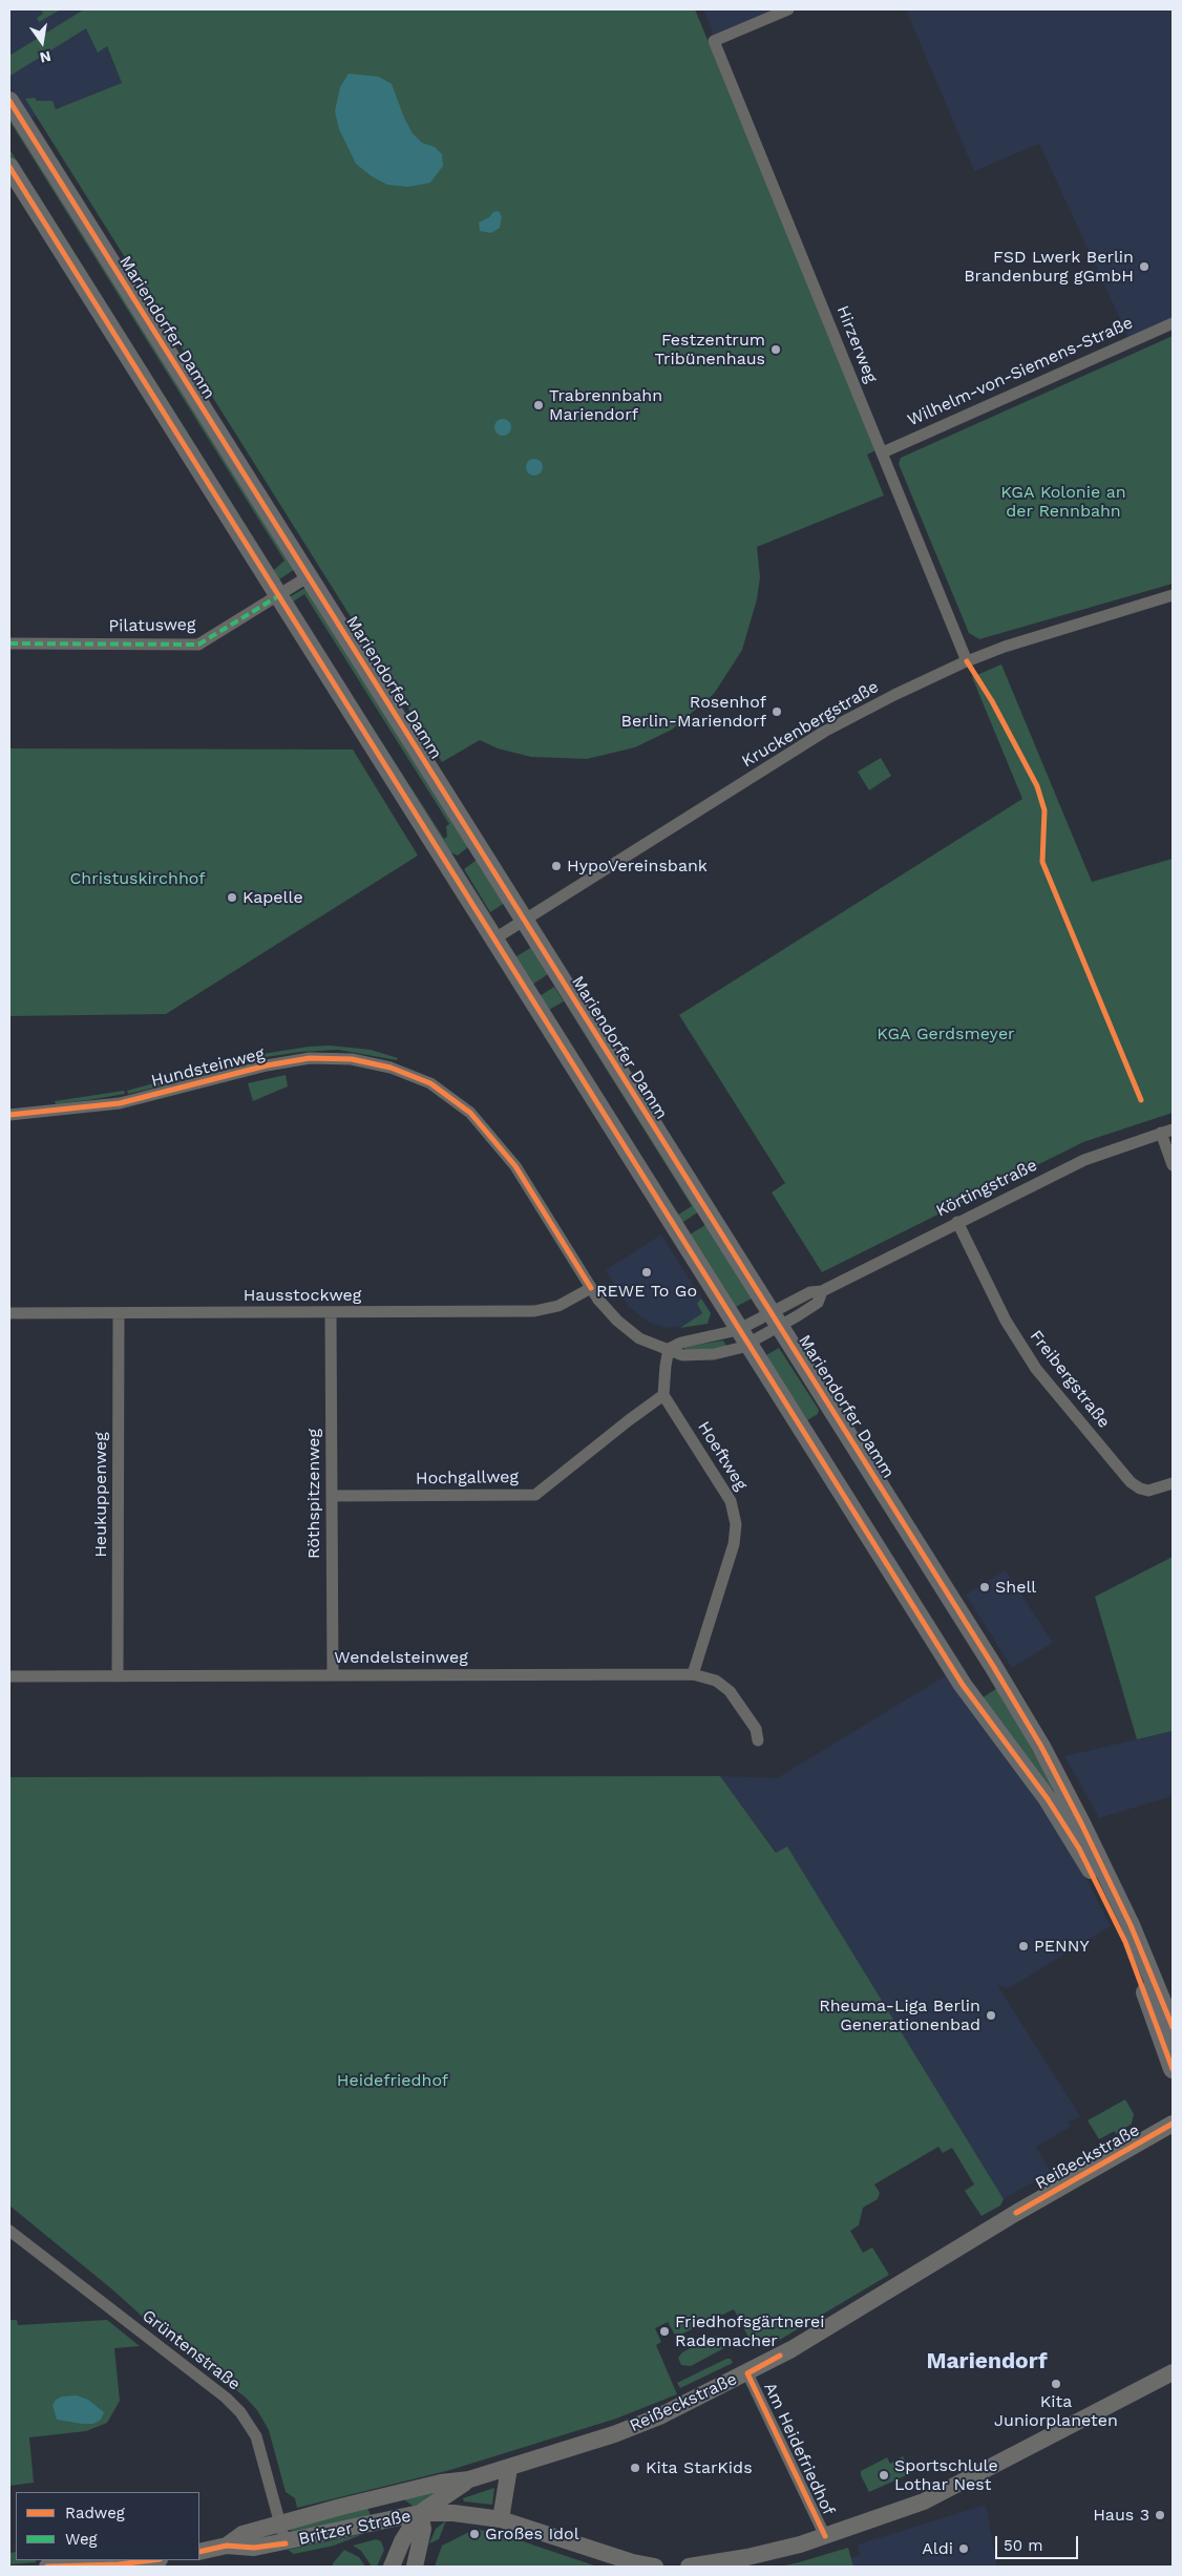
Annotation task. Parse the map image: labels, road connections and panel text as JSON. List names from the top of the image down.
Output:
{
  "streets": {
    "main road": ["Mariendorfer Damm", "Reißeckstraße", "Britzer Straße"],
    "street": [
      "Hirzerweg",
      "Wilhelm-von-Siemens-Straße",
      "Pilatusweg",
      "Kruckenbergstraße",
      "Hundsteinweg",
      "Körtingstraße",
      "Hausstockweg",
      "Freibergstraße",
      "Hoeftweg",
      "Hochgallweg",
      "Röthspitzenweg",
      "Heukuppenweg",
      "Wendelsteinweg",
      "Grüntenstraße",
      "Am Heidefriedhof"
    ]
  },
  "crossings": [
    ["Mariendorfer Damm", "Pilatusweg"],
    ["Mariendorfer Damm", "Kruckenbergstraße"],
    ["Mariendorfer Damm", "Hundsteinweg"],
    ["Mariendorfer Damm", "Körtingstraße"],
    ["Hirzerweg", "Wilhelm-von-Siemens-Straße"],
    ["Hirzerweg", "Kruckenbergstraße"],
    ["Hundsteinweg", "Körtingstraße"],
    ["Hundsteinweg", "Hausstockweg"],
    ["Körtingstraße", "Freibergstraße"],
    ["Hausstockweg", "Röthspitzenweg"],
    ["Hausstockweg", "Heukuppenweg"],
    ["Hoeftweg", "Hochgallweg"],
    ["Hoeftweg", "Wendelsteinweg"],
    ["Hochgallweg", "Röthspitzenweg"],
    ["Röthspitzenweg", "Wendelsteinweg"],
    ["Heukuppenweg", "Wendelsteinweg"],
    ["Reißeckstraße", "Am Heidefriedhof"],
    ["Reißeckstraße", "Britzer Straße"],
    ["Grüntenstraße", "Britzer Straße"]
  ],
  "districts": ["Mariendorf"],
  "parks": [
    "KGA Kolonie an der Rennbahn",
    "Christuskirchhof",
    "KGA Gerdsmeyer",
    "Heidefriedhof"
  ],
  "places": [
    "FSD Lwerk Berlin Brandenburg gGmbH",
    "Festzentrum Tribünenhaus",
    "Trabrennbahn Mariendorf",
    "Rosenhof Berlin-Mariendorf",
    "HypoVereinsbank",
    "Kapelle",
    "REWE To Go",
    "Shell",
    "PENNY",
    "Rheuma-Liga Berlin Generationenbad",
    "Friedhofsgärtnerei Rademacher",
    "Kita Juniorplaneten",
    "Kita StarKids",
    "Sportschlule Lothar Nest",
    "Haus 3",
    "Großes Idol",
    "Aldi"
  ],
  "legend": ["Radweg", "Weg"],
  "scale_bar": "50 m",
  "north": "bottom"
}
